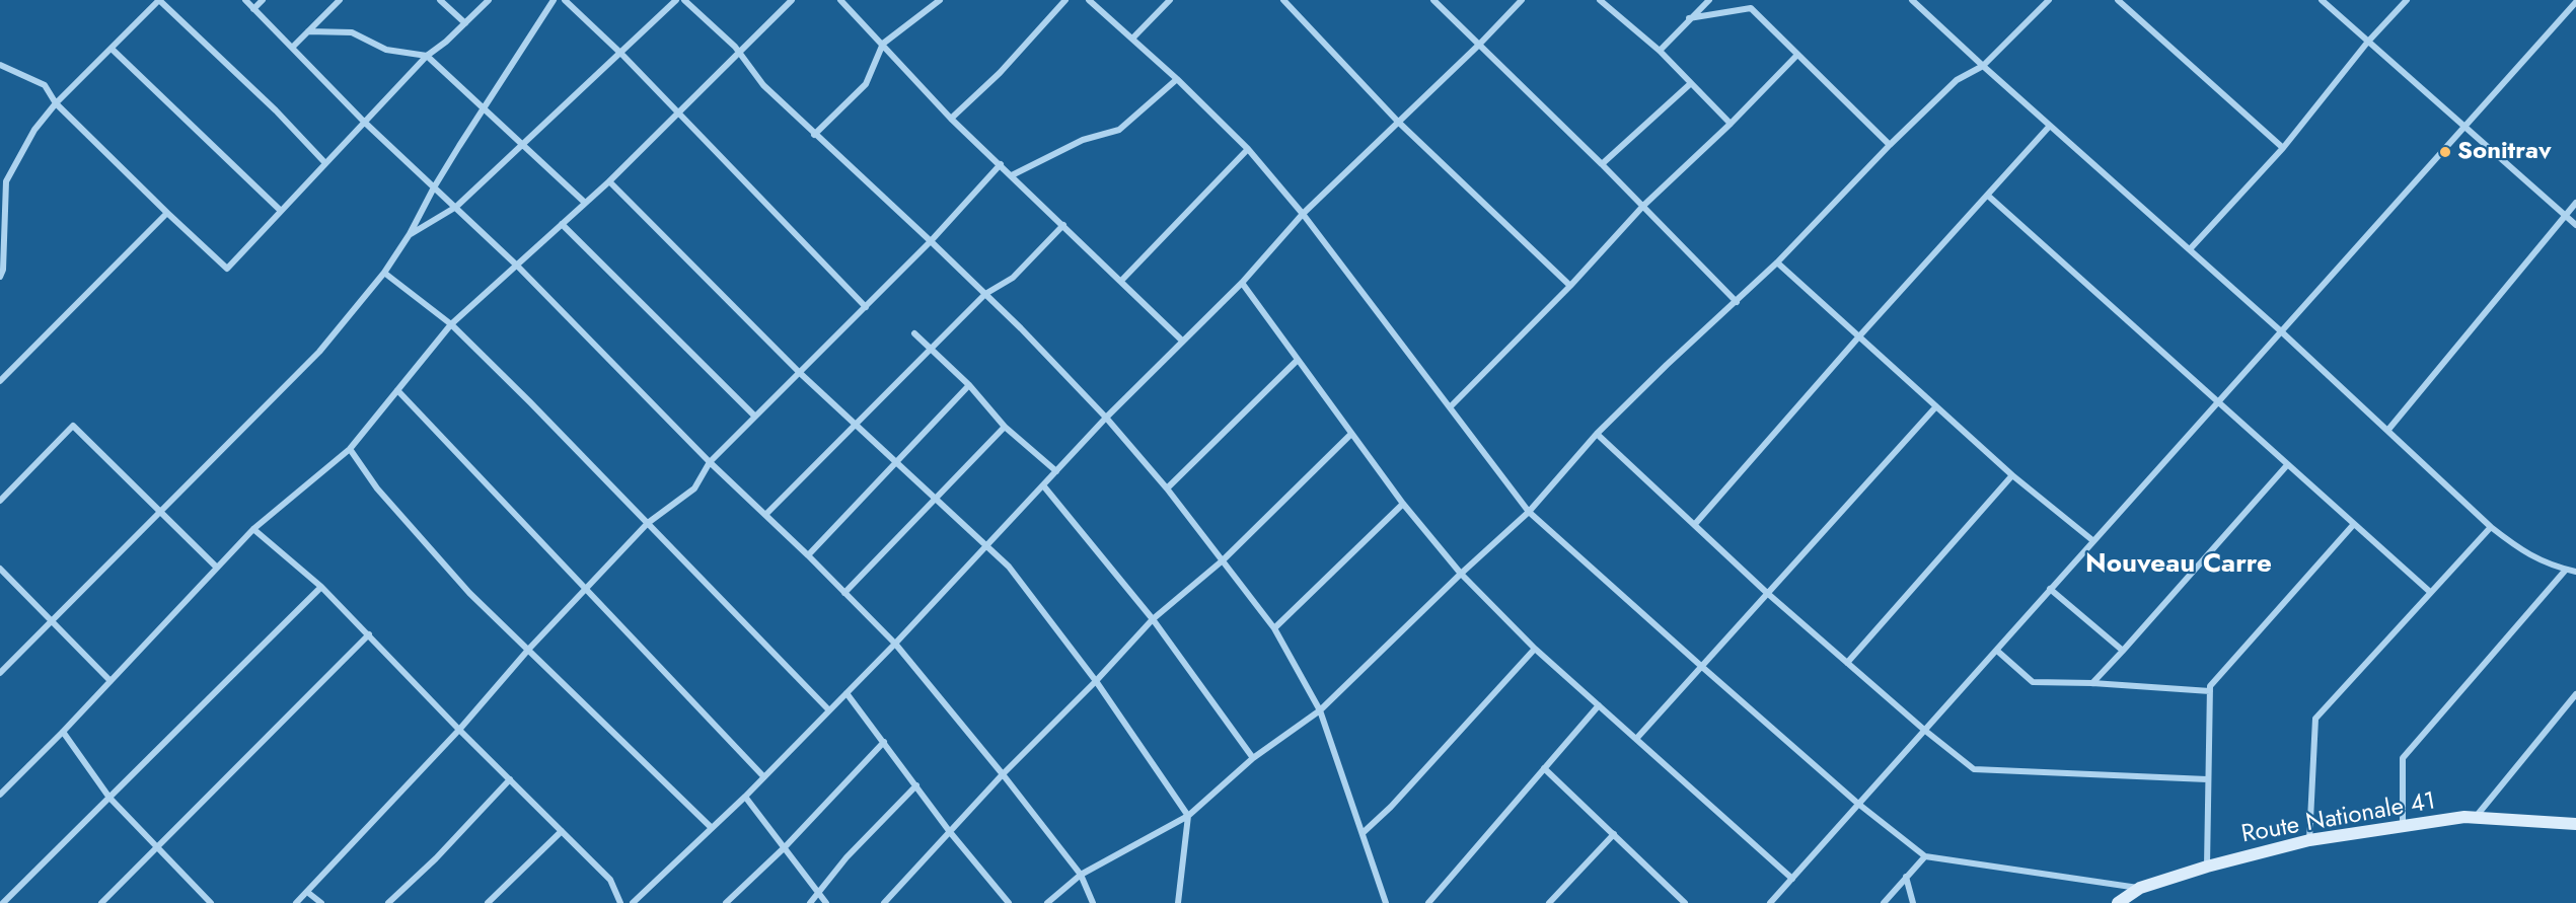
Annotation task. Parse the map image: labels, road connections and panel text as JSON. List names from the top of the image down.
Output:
{
  "streets": {
    "street": ["Route Nationale 41"]
  },
  "districts": ["Nouveau Carre"],
  "places": ["Sonitrav"]
}
